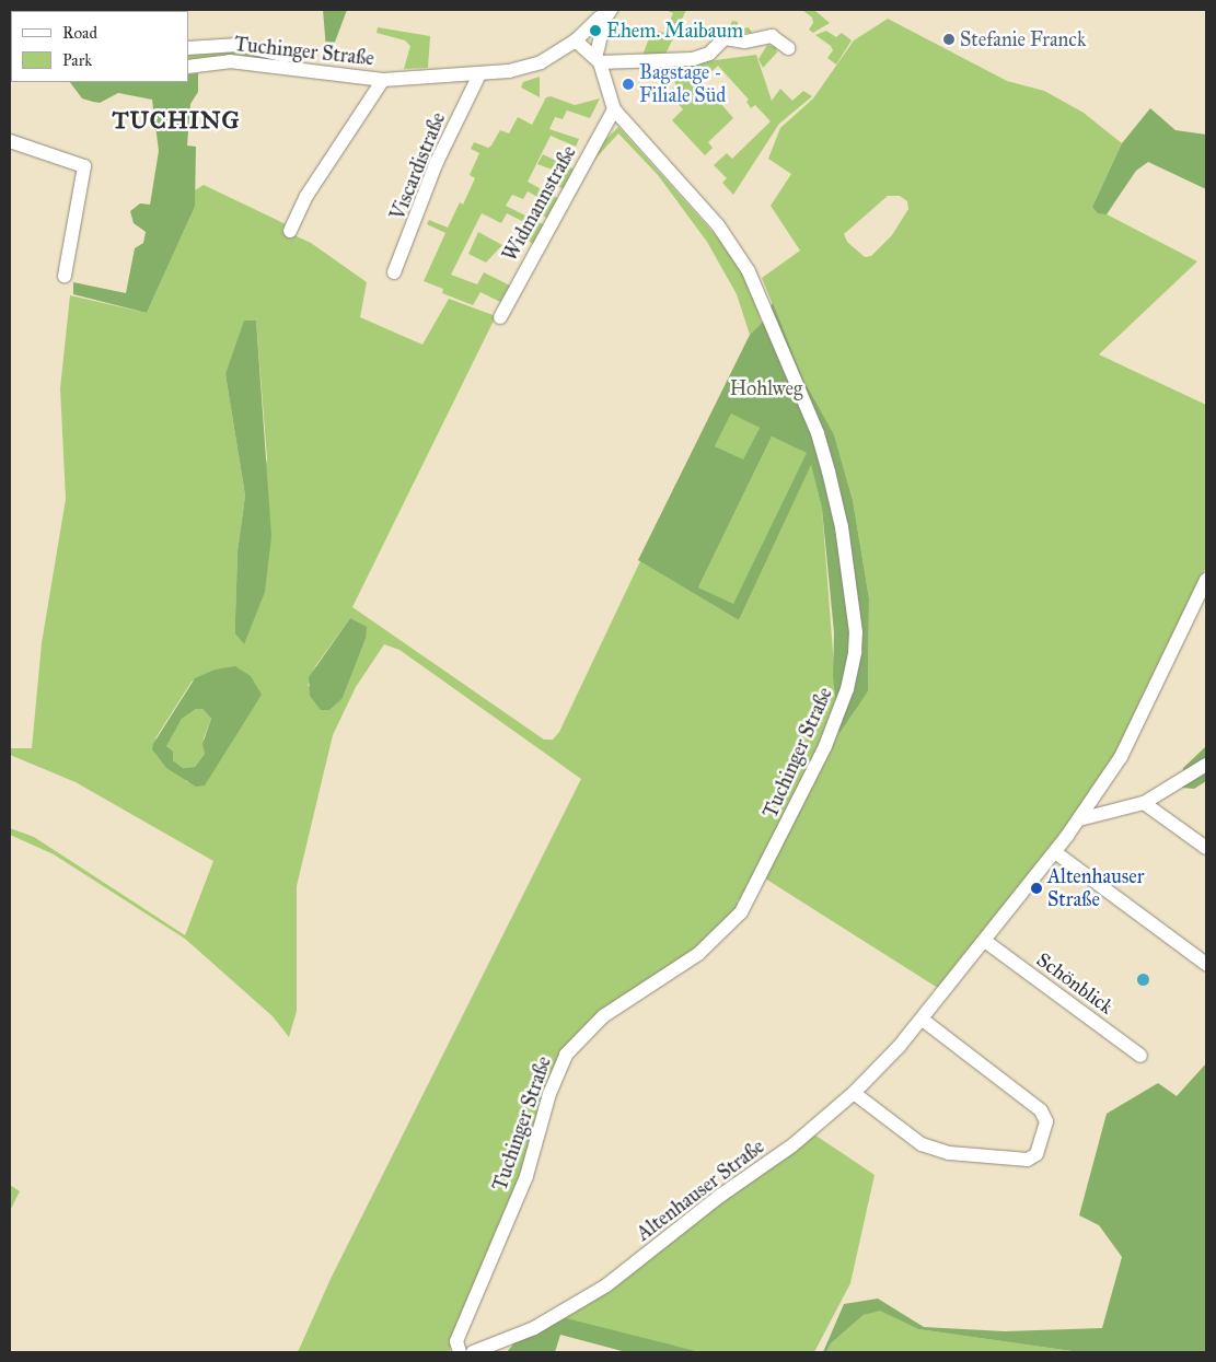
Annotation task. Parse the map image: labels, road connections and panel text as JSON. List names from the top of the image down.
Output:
{
  "streets": {
    "street": [
      "Tuchinger Straße",
      "Viscardistraße",
      "Widmannstraße",
      "Schönblick",
      "Altenhauser Straße"
    ]
  },
  "crossings": [
    ["Tuchinger Straße", "Viscardistraße"],
    ["Tuchinger Straße", "Widmannstraße"],
    ["Schönblick", "Altenhauser Straße"]
  ],
  "districts": ["TUCHING"],
  "parks": ["Hohlweg"],
  "places": [
    "Ehem. Maibaum",
    "Stefanie Franck",
    "Bagstage - Filiale Süd",
    "Altenhauser Straße"
  ],
  "legend": ["Road", "Park"]
}
